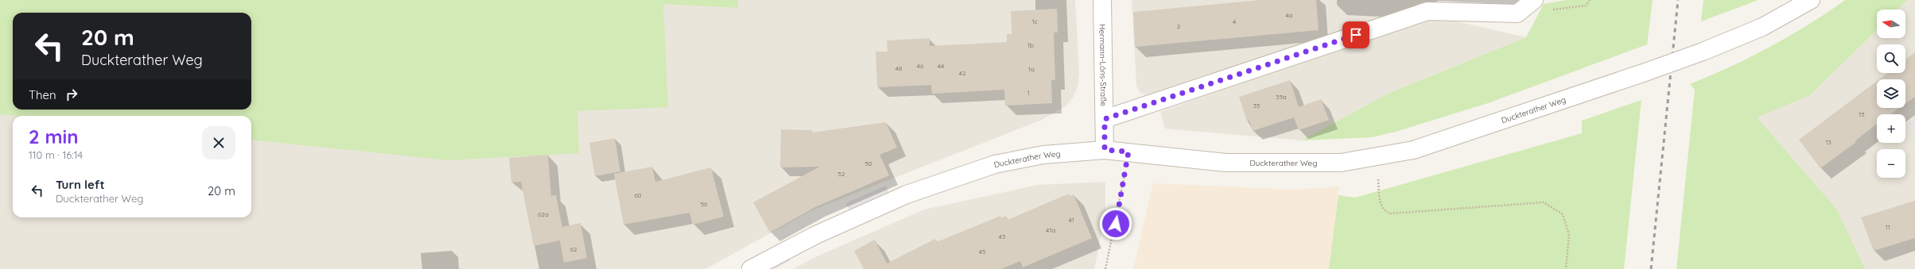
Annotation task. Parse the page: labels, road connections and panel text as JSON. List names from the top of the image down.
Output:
{
  "streets": {
    "street": ["Hermann-Löns-Straße", "Duckterather Weg"]
  },
  "crossings": [
    ["Hermann-Löns-Straße", "Duckterather Weg"]
  ],
  "house_numbers": [
    "4a",
    "1c",
    "4",
    "2",
    "1b",
    "46",
    "44",
    "48",
    "1a",
    "42",
    "1",
    "35a",
    "35",
    "15",
    "13",
    "50",
    "52",
    "60",
    "56",
    "62a",
    "41",
    "11",
    "41a",
    "43",
    "62",
    "45"
  ],
  "north": "left",
  "page": {
    "map_buttons": ["+", "−"],
    "turn": ["20 m", "Duckterather Weg"],
    "then": "Then",
    "heading": ["2 min", "110 m · 16:14"],
    "list": [
      {
        "name": "Turn left",
        "note": "Duckterather Weg",
        "value": "20 m"
      }
    ]
  }
}
